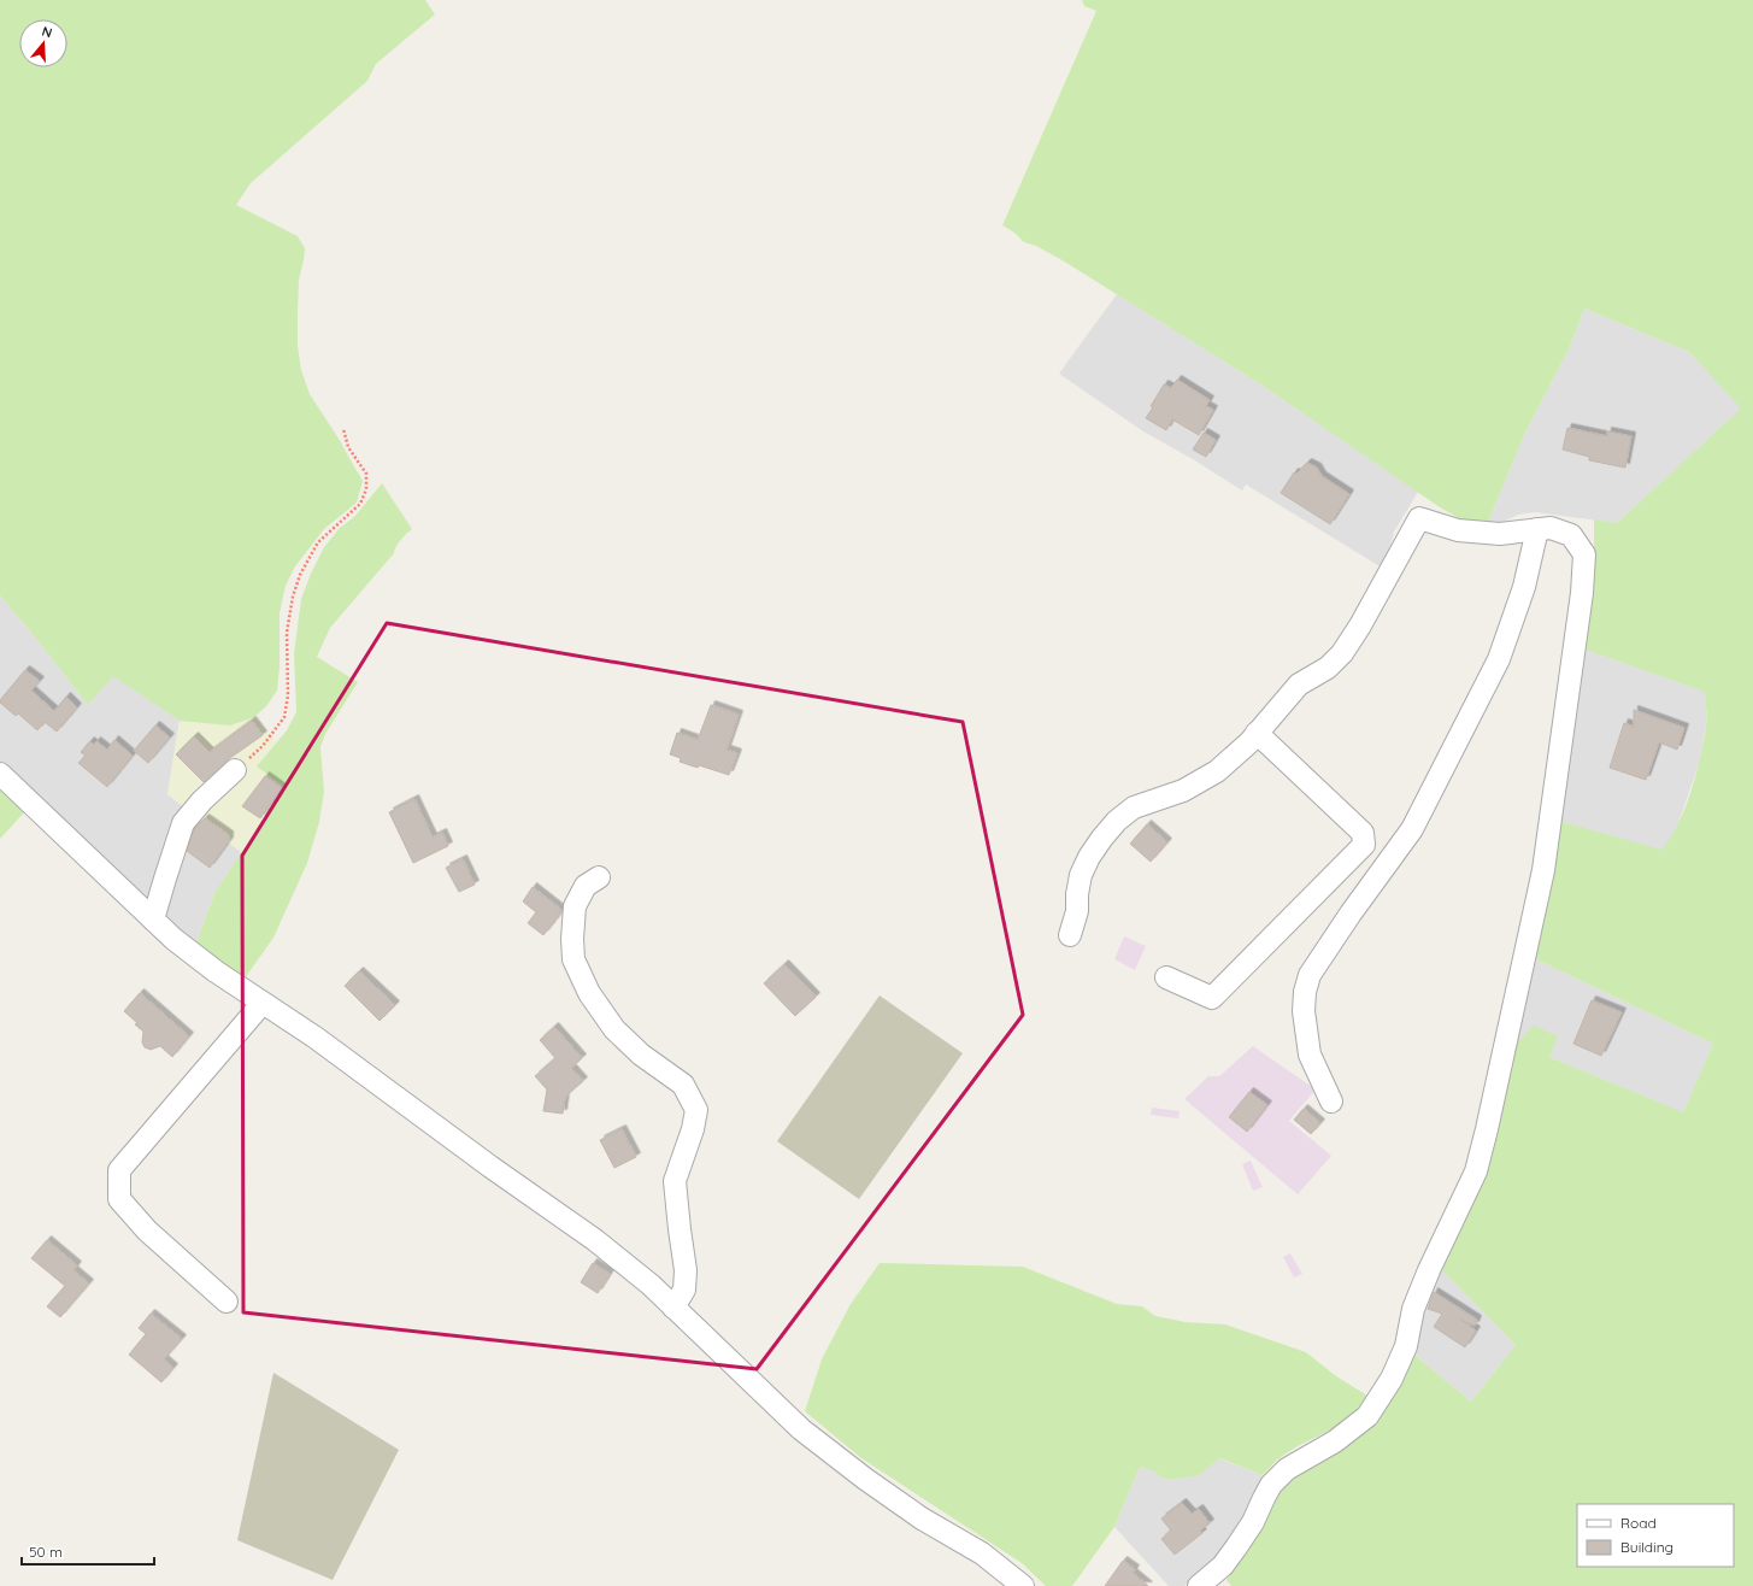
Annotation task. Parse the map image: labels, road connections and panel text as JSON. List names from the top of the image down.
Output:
{
  "legend": ["Road", "Building"],
  "scale_bar": "50 m",
  "north": "top"
}
